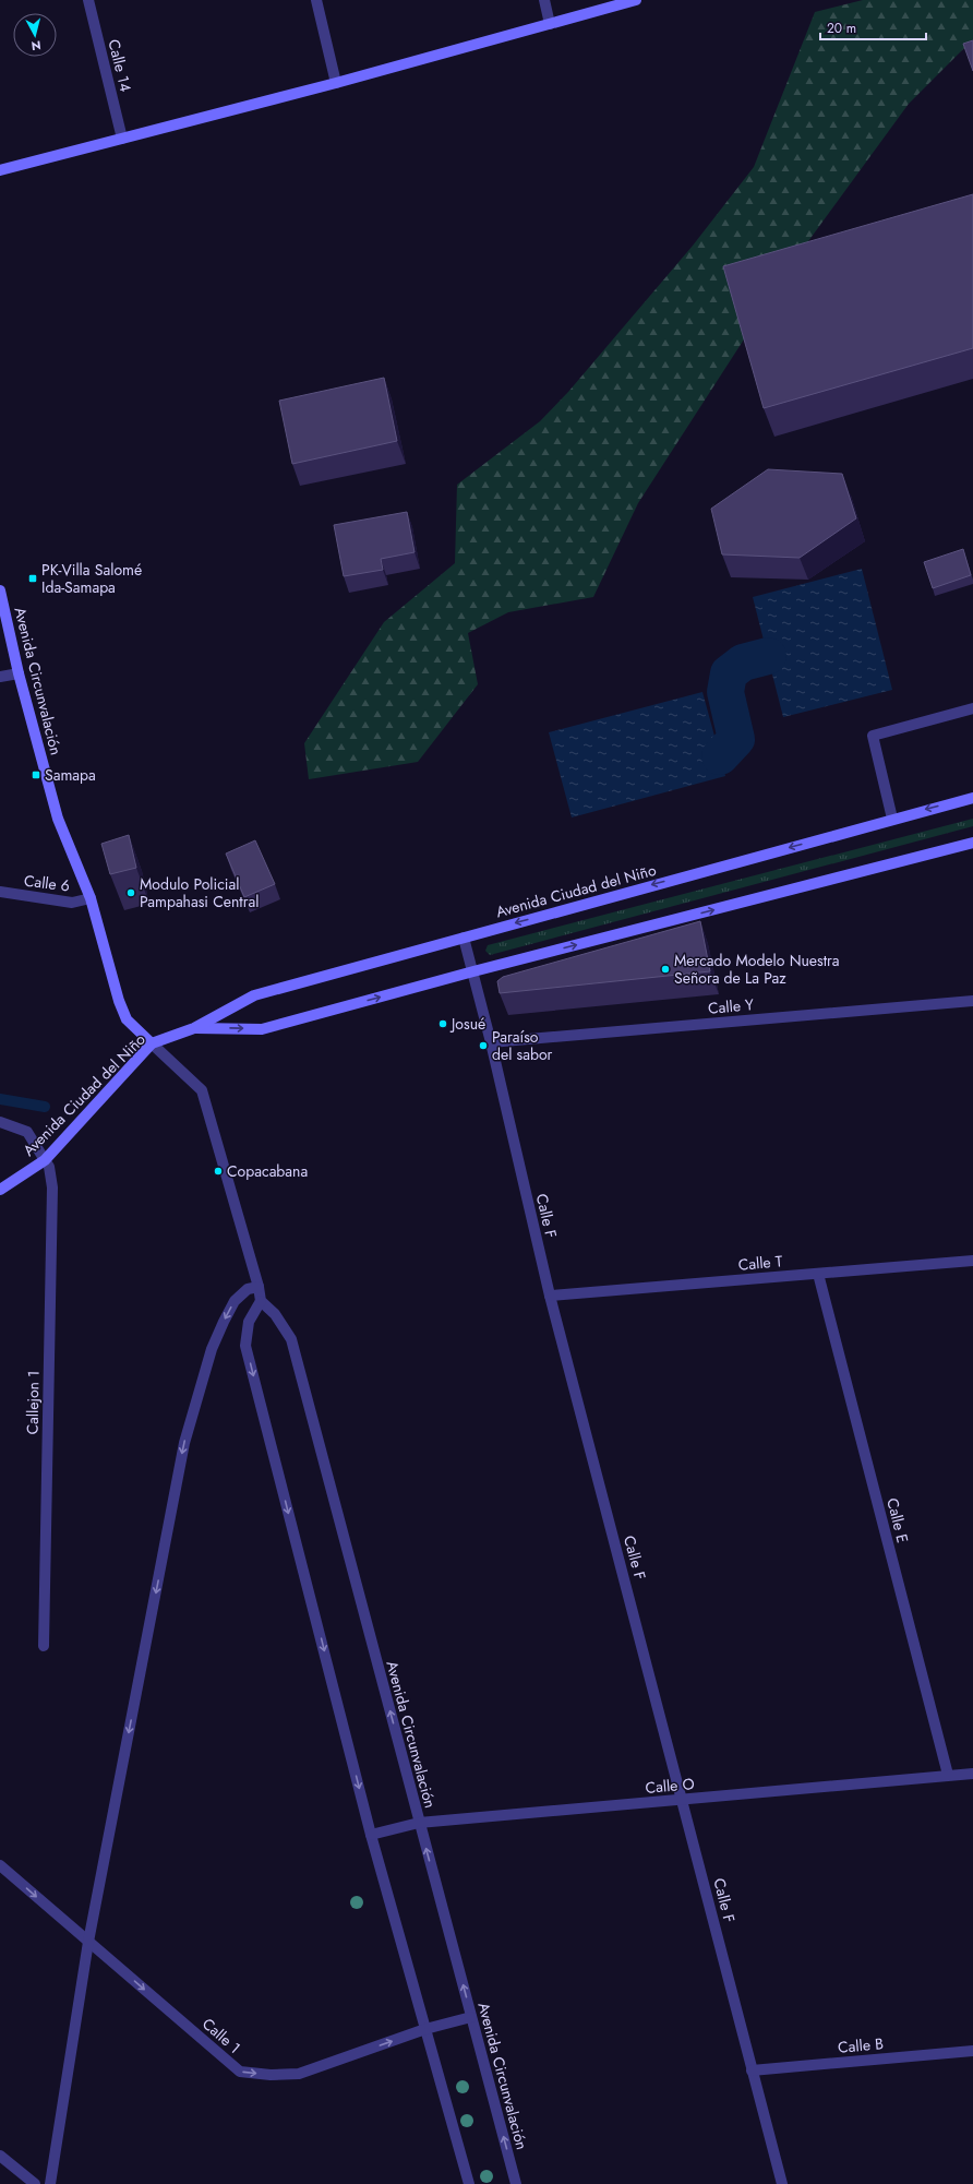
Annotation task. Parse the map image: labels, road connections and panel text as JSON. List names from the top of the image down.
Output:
{
  "streets": {
    "main road": ["Avenida Circunvalación", "Avenida Ciudad del Niño"],
    "street": [
      "Calle 14",
      "Calle 6",
      "Calle Y",
      "Calle F",
      "Calle T",
      "Callejon 1",
      "Calle E",
      "Calle O",
      "Calle 1",
      "Calle B"
    ]
  },
  "crossings": [
    ["Avenida Circunvalación", "Calle 6"],
    ["Avenida Circunvalación", "Avenida Ciudad del Niño"],
    ["Avenida Circunvalación", "Calle O"],
    ["Avenida Circunvalación", "Calle 1"],
    ["Avenida Ciudad del Niño", "Calle F"],
    ["Avenida Ciudad del Niño", "Callejon 1"],
    ["Calle Y", "Calle F"],
    ["Calle F", "Calle T"],
    ["Calle F", "Calle O"],
    ["Calle F", "Calle B"],
    ["Calle T", "Calle E"],
    ["Calle E", "Calle O"]
  ],
  "one_way": ["Avenida Circunvalación", "Calle 1"],
  "places": {
    "transit": ["PK-Villa Salomé Ida-Samapa", "Samapa"],
    "other": [
      "Modulo Policial Pampahasi Central",
      "Mercado Modelo Nuestra Señora de La Paz",
      "Josué",
      "Paraíso del sabor",
      "Copacabana"
    ]
  },
  "scale_bar": "20 m",
  "north": "bottom"
}
